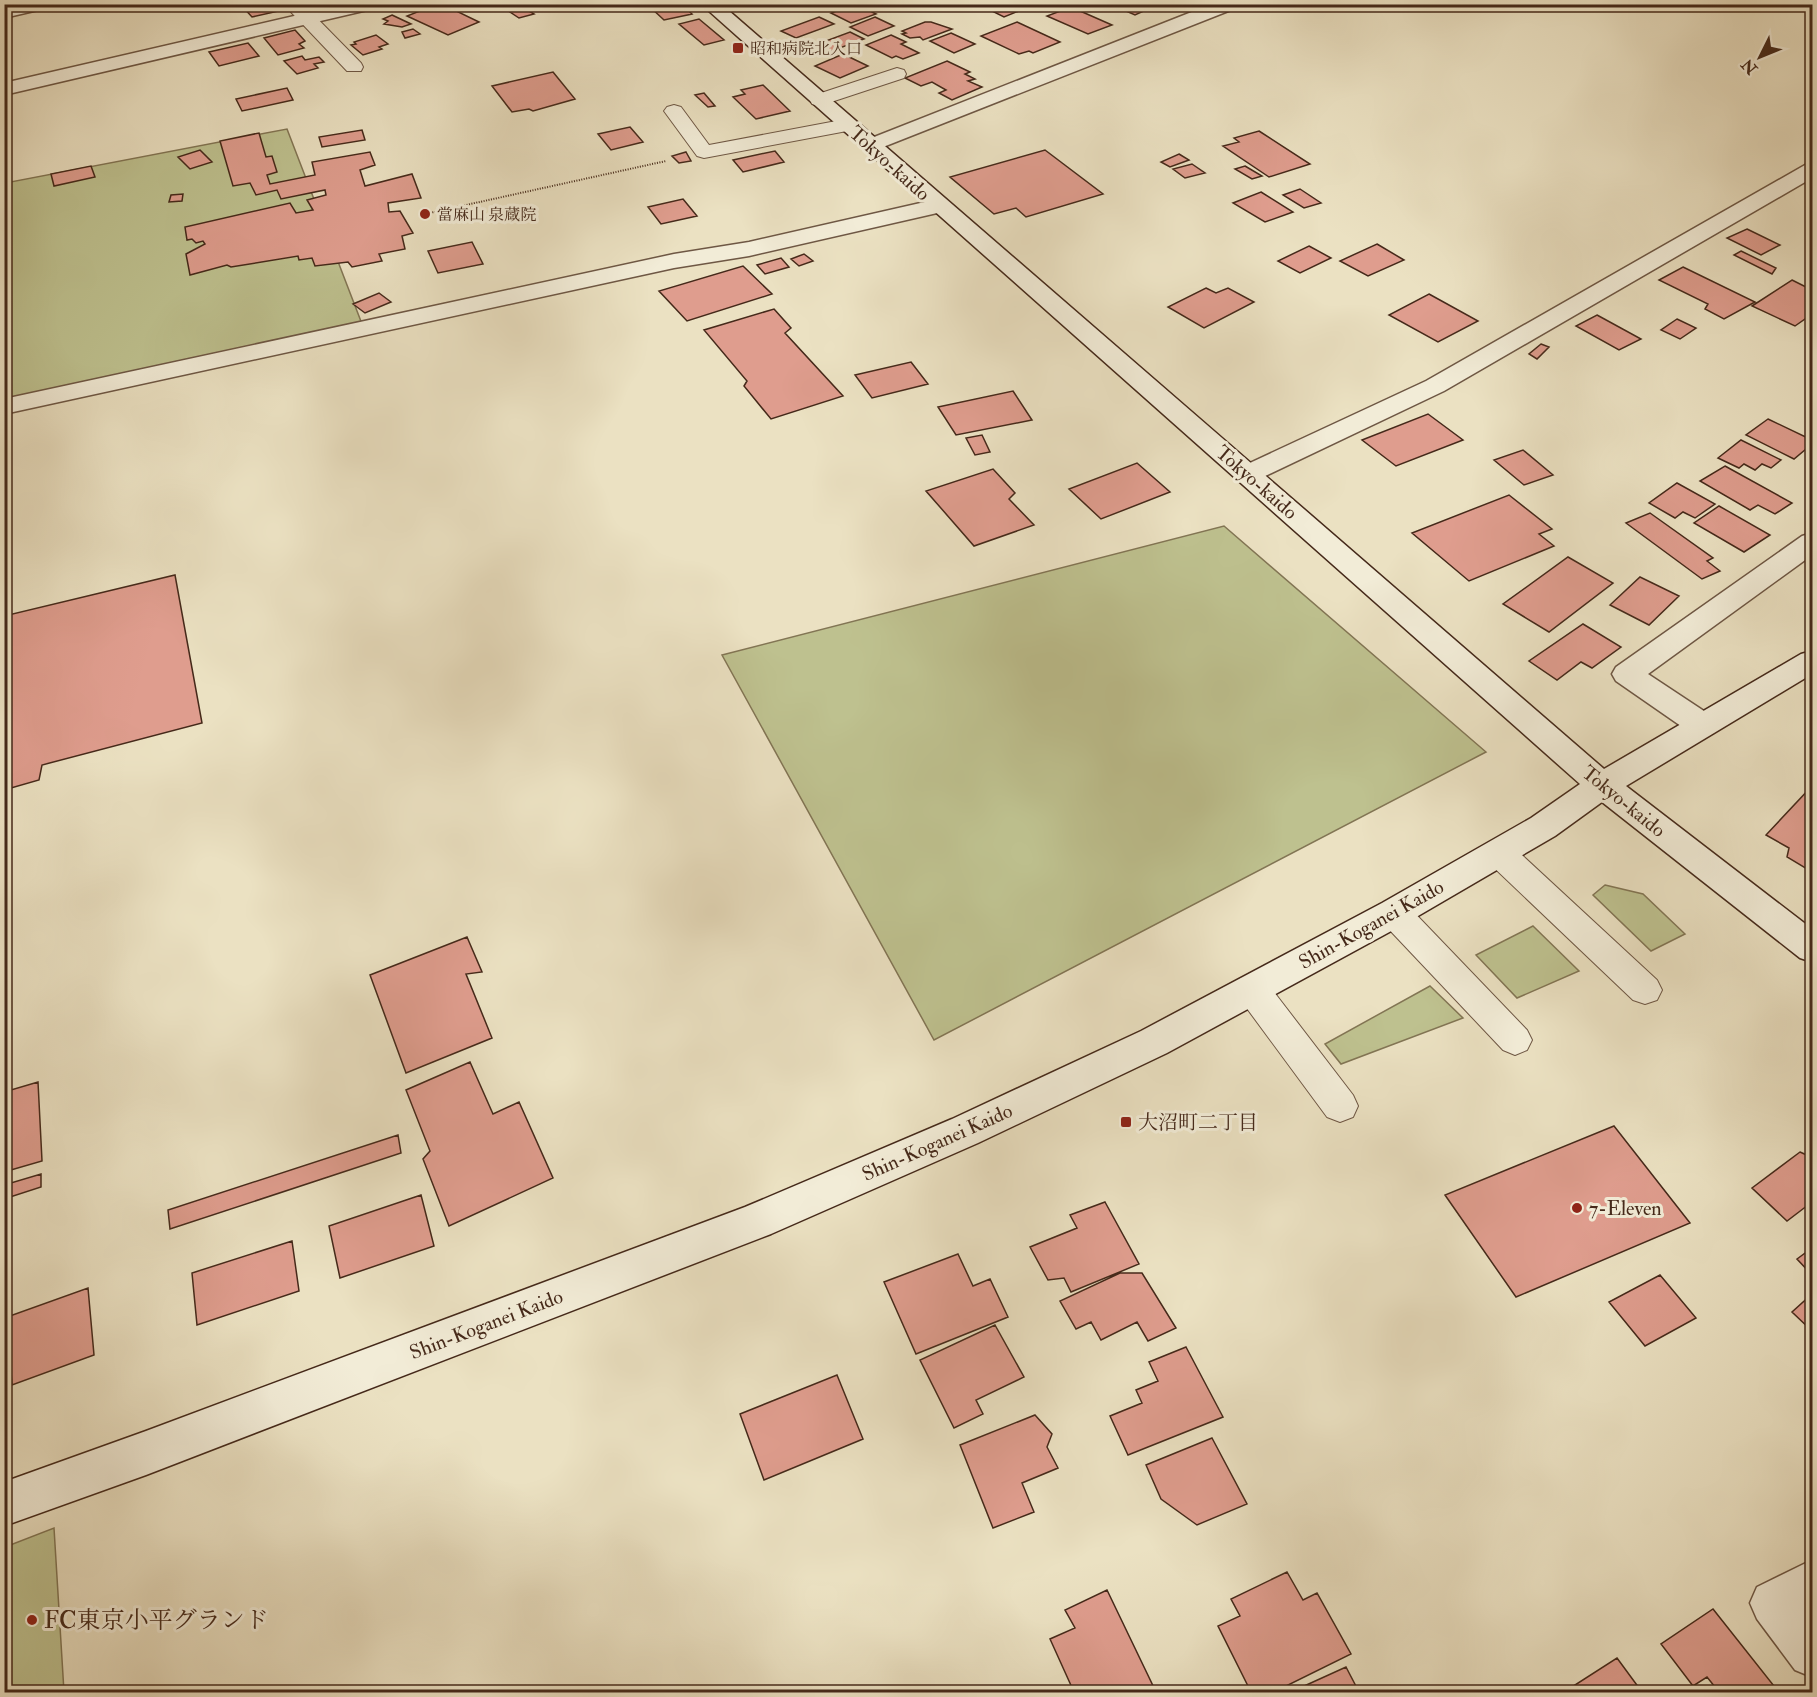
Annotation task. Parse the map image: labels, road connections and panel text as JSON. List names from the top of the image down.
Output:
{
  "streets": {
    "street": ["Tokyo-kaido", "Shin-Koganei Kaido"]
  },
  "crossings": [
    ["Tokyo-kaido", "Shin-Koganei Kaido"]
  ],
  "places": {
    "transit": ["昭和病院北入口", "大沼町二丁目"],
    "other": ["當麻山 泉蔵院", "7-Eleven", "FC東京小平グランド"]
  },
  "north": "bottom left"
}
